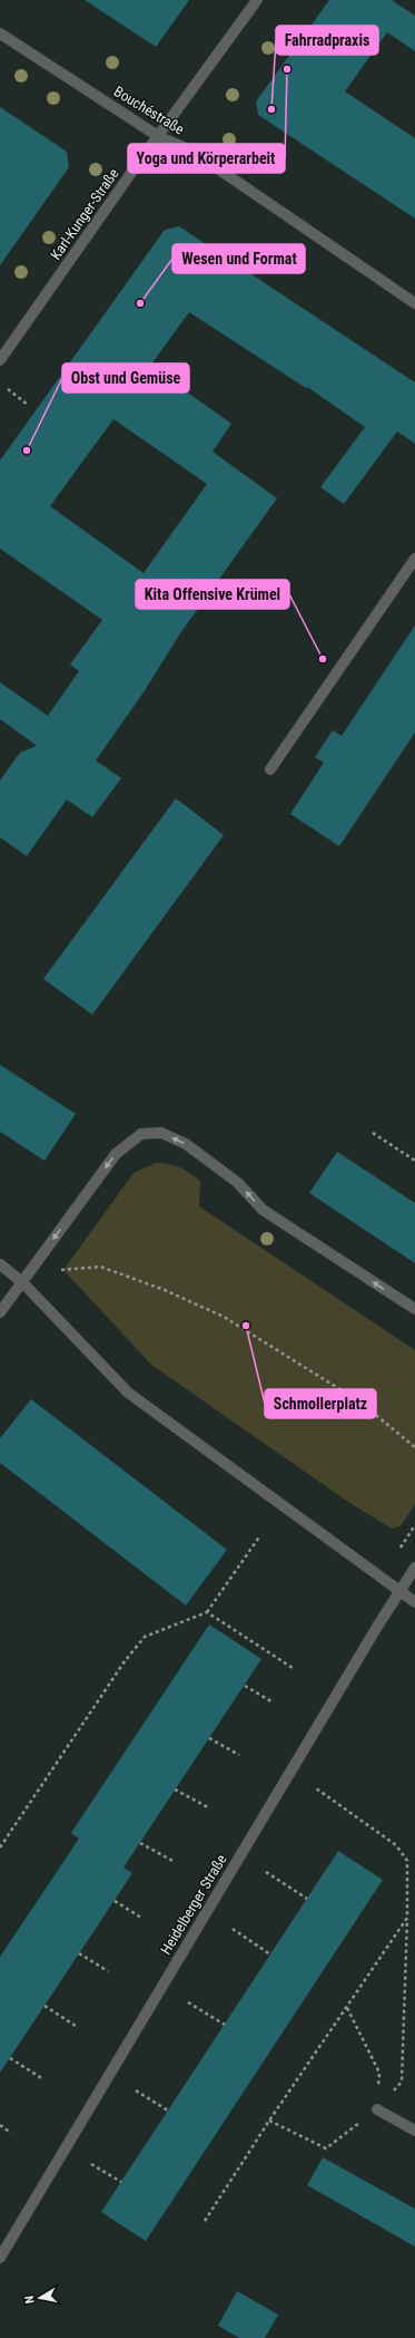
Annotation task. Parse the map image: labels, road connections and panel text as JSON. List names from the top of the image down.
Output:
{
  "streets": {
    "street": ["Bouchéstraße", "Karl-Kunger-Straße", "Heidelberger Straße"]
  },
  "crossings": [
    ["Bouchéstraße", "Karl-Kunger-Straße"]
  ],
  "places": [
    "Yoga und Körperarbeit",
    "Fahrradpraxis",
    "Wesen und Format",
    "Obst und Gemüse",
    "Kita Offensive Krümel",
    "Schmollerplatz"
  ],
  "north": "left"
}
